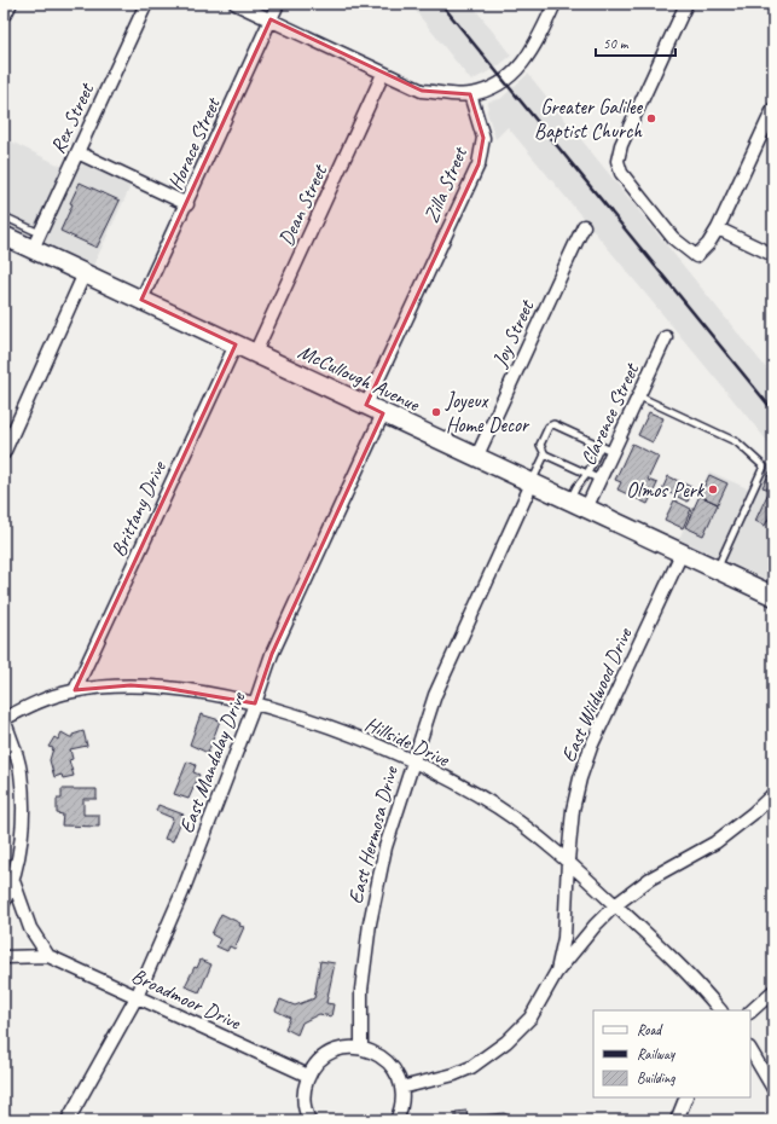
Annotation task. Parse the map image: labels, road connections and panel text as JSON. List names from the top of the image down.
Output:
{
  "streets": {
    "main road": ["McCullough Avenue"],
    "street": [
      "Rex Street",
      "Horace Street",
      "Zilla Street",
      "Dean Street",
      "Joy Street",
      "Clarence Street",
      "Brittany Drive",
      "East Wildwood Drive",
      "Hillside Drive",
      "East Mandalay Drive",
      "East Hermosa Drive",
      "Broadmoor Drive"
    ]
  },
  "crossings": [
    ["Rex Street", "McCullough Avenue"],
    ["Horace Street", "McCullough Avenue"],
    ["Zilla Street", "McCullough Avenue"],
    ["Dean Street", "McCullough Avenue"],
    ["Joy Street", "McCullough Avenue"],
    ["McCullough Avenue", "Clarence Street"],
    ["McCullough Avenue", "Brittany Drive"],
    ["McCullough Avenue", "East Wildwood Drive"],
    ["McCullough Avenue", "East Mandalay Drive"],
    ["McCullough Avenue", "East Hermosa Drive"],
    ["Brittany Drive", "Hillside Drive"],
    ["East Wildwood Drive", "Hillside Drive"],
    ["Hillside Drive", "East Mandalay Drive"],
    ["Hillside Drive", "East Hermosa Drive"],
    ["East Mandalay Drive", "Broadmoor Drive"]
  ],
  "places": ["Greater Galilee Baptist Church", "Joyeux Home Decor", "Olmos Perk"],
  "legend": ["Road", "Railway", "Building"],
  "scale_bar": "50 m"
}
